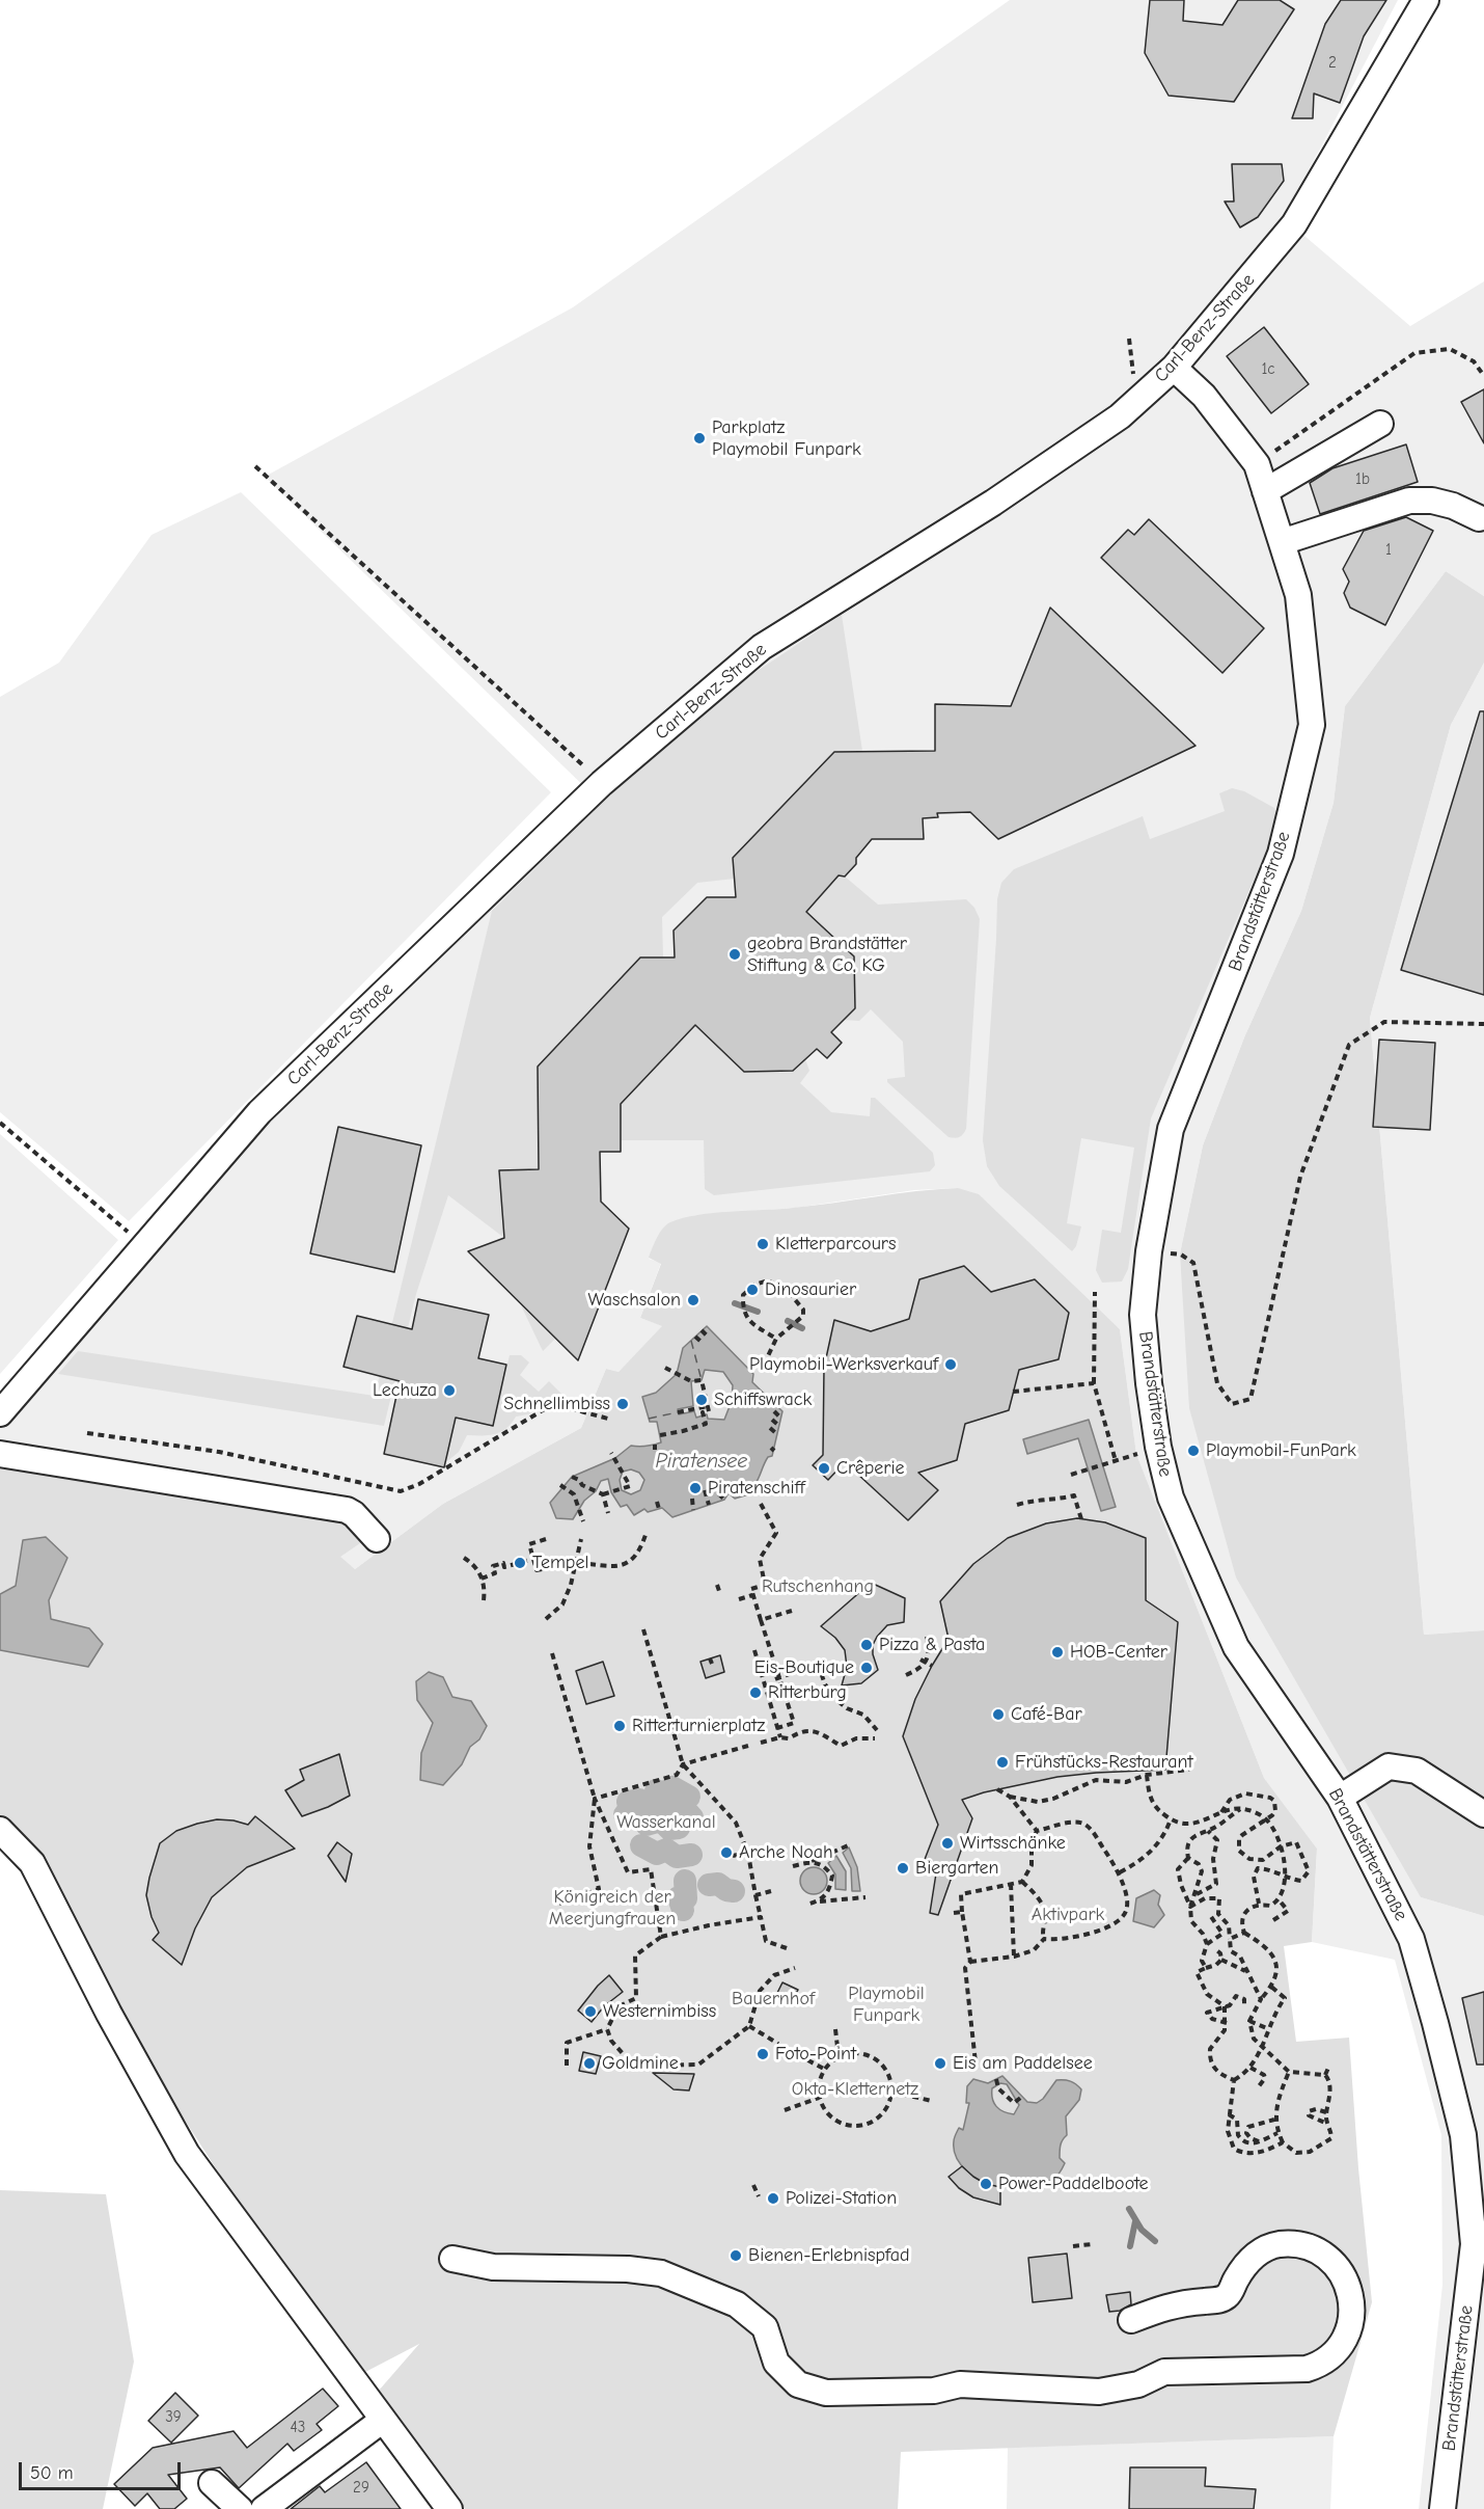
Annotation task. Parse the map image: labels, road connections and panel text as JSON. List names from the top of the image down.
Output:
{
  "streets": {
    "street": ["Carl-Benz-Straße", "Brandstätterstraße"]
  },
  "crossings": [
    ["Carl-Benz-Straße", "Brandstätterstraße"]
  ],
  "water": ["Piratensee"],
  "parks": [
    "Rutschenhang",
    "Wasserkanal",
    "Königreich der Meerjungfrauen",
    "Aktivpark",
    "Playmobil Funpark",
    "Bauernhof",
    "Okta-Kletternetz"
  ],
  "places": [
    "Parkplatz Playmobil Funpark",
    "geobra Brandstätter Stiftung & Co. KG",
    "Kletterparcours",
    "Dinosaurier",
    "Waschsalon",
    "Playmobil-Werksverkauf",
    "Lechuza",
    "Schiffswrack",
    "Schnellimbiss",
    "Playmobil-FunPark",
    "Crêperie",
    "Piratenschiff",
    "Tempel",
    "Pizza & Pasta",
    "HOB-Center",
    "Eis-Boutique",
    "Ritterburg",
    "Café-Bar",
    "Ritterturnierplatz",
    "Frühstücks-Restaurant",
    "Wirtsschänke",
    "Arche Noah",
    "Biergarten",
    "Westernimbiss",
    "Foto-Point",
    "Goldmine",
    "Eis am Paddelsee",
    "Power-Paddelboote",
    "Polizei-Station",
    "Bienen-Erlebnispfad"
  ],
  "house_numbers": [
    "2",
    "1c",
    "1b",
    "1",
    "39",
    "43",
    "29"
  ],
  "scale_bar": "50 m"
}
